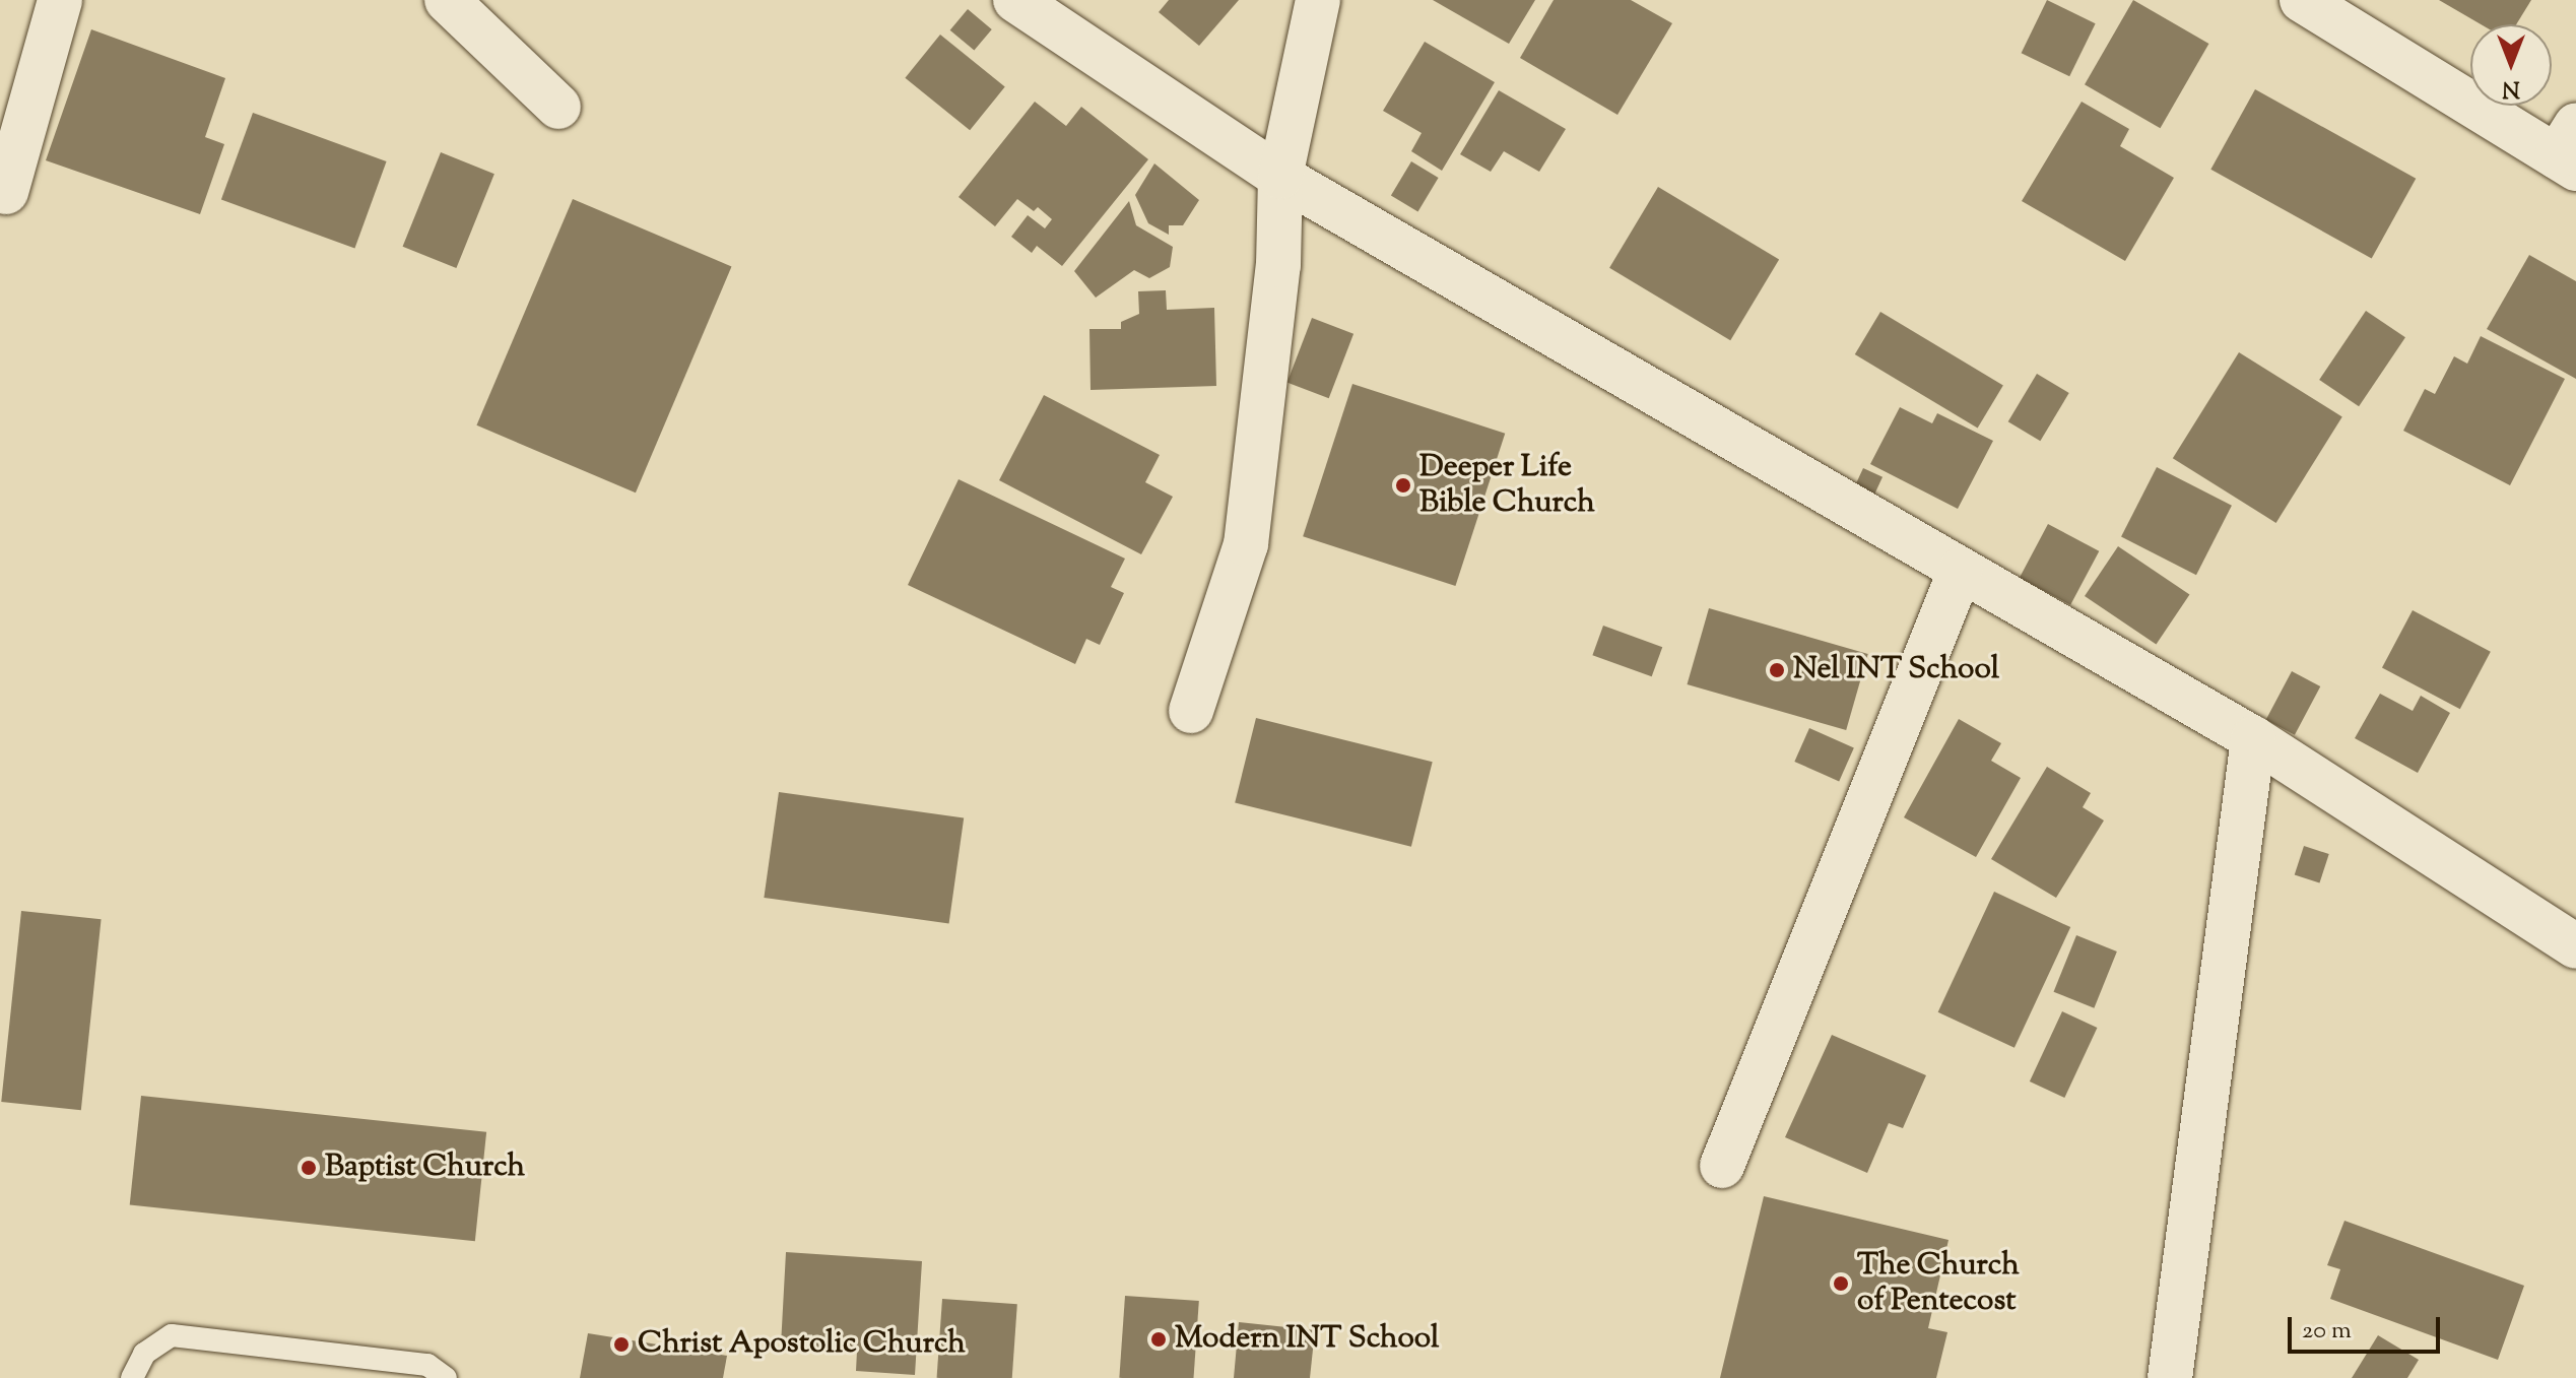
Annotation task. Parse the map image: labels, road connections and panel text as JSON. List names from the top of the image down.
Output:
{
  "places": [
    "Deeper Life Bible Church",
    "Nel INT School",
    "Baptist Church",
    "The Church of Pentecost",
    "Modern INT School",
    "Christ Apostolic Church"
  ],
  "scale_bar": "20 m",
  "north": "bottom"
}
